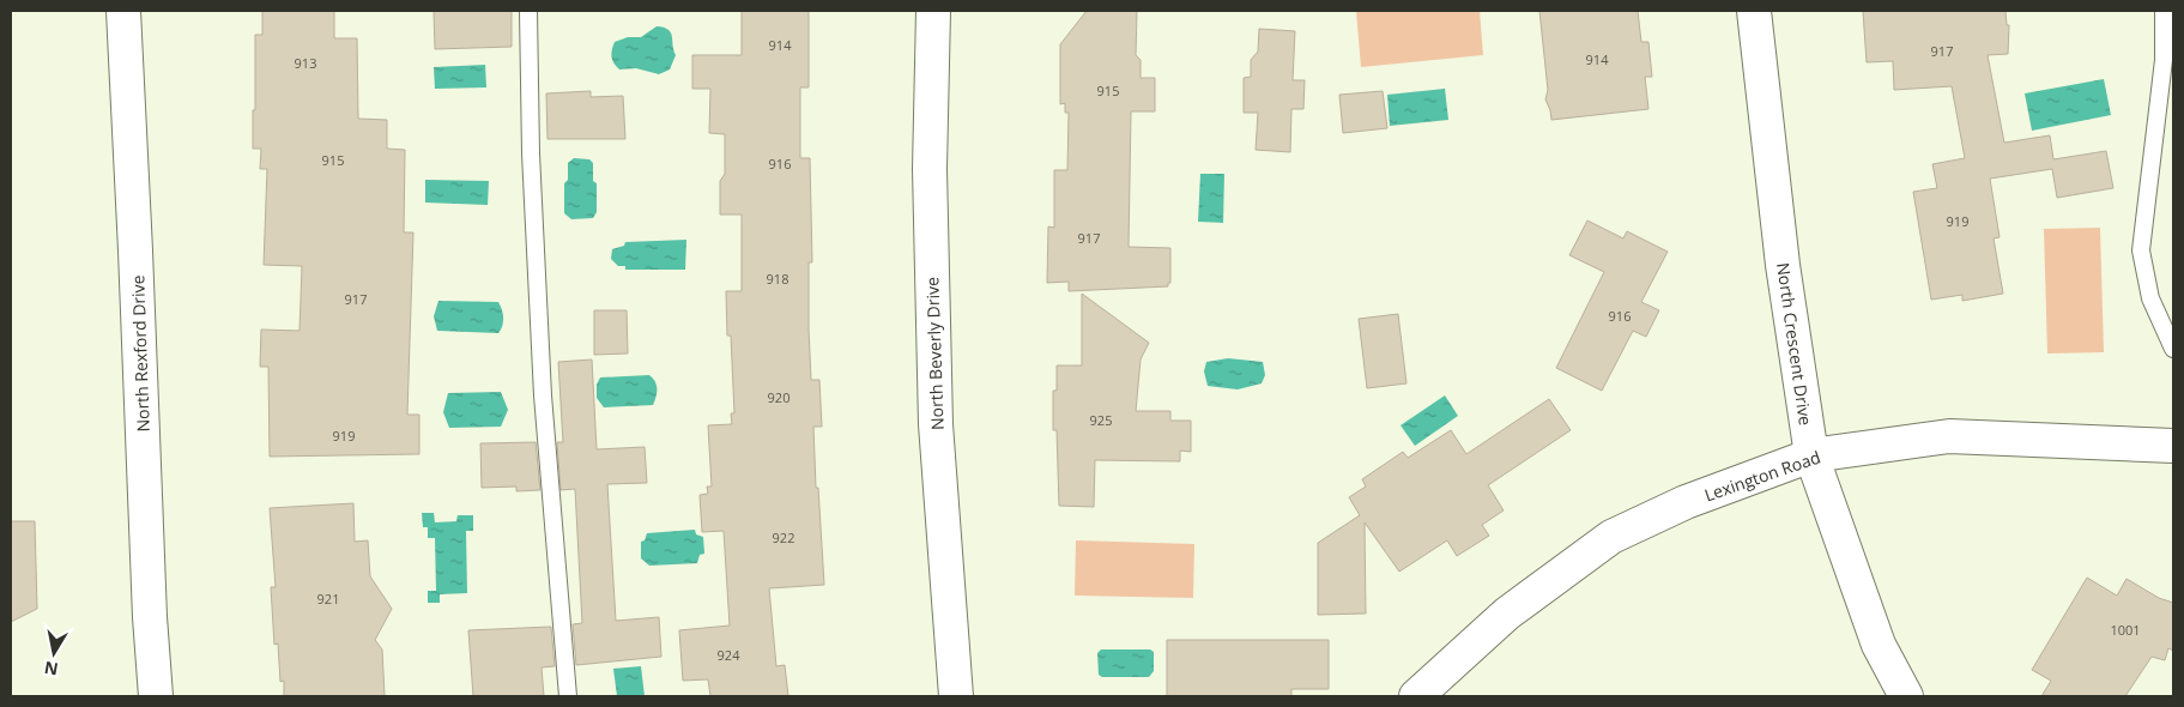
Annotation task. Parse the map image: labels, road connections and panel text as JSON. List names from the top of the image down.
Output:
{
  "streets": {
    "street": [
      "North Crescent Drive",
      "North Rexford Drive",
      "North Beverly Drive",
      "Lexington Road"
    ]
  },
  "crossings": [
    ["North Crescent Drive", "Lexington Road"]
  ],
  "house_numbers": [
    "914",
    "917",
    "914",
    "913",
    "915",
    "915",
    "916",
    "919",
    "917",
    "918",
    "917",
    "916",
    "920",
    "925",
    "919",
    "922",
    "921",
    "1001",
    "924"
  ],
  "north": "bottom"
}
